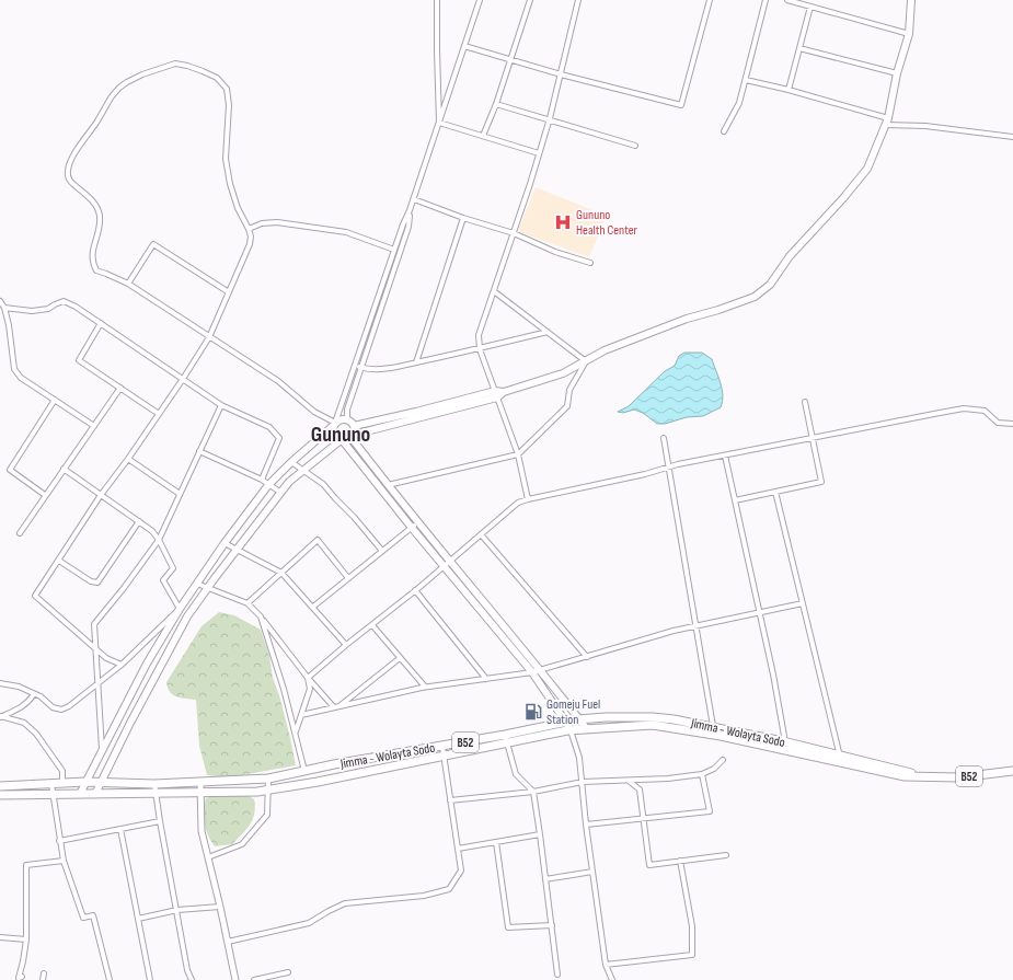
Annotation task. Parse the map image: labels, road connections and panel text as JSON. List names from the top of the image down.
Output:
{
  "streets": {
    "highway": ["Jimma - Wolayta Sodo", "B52"]
  },
  "districts": ["Gununo"],
  "places": {
    "hospital": ["Gununo Health Center"],
    "fuel station": ["Gomeju Fuel Station"]
  }
}
